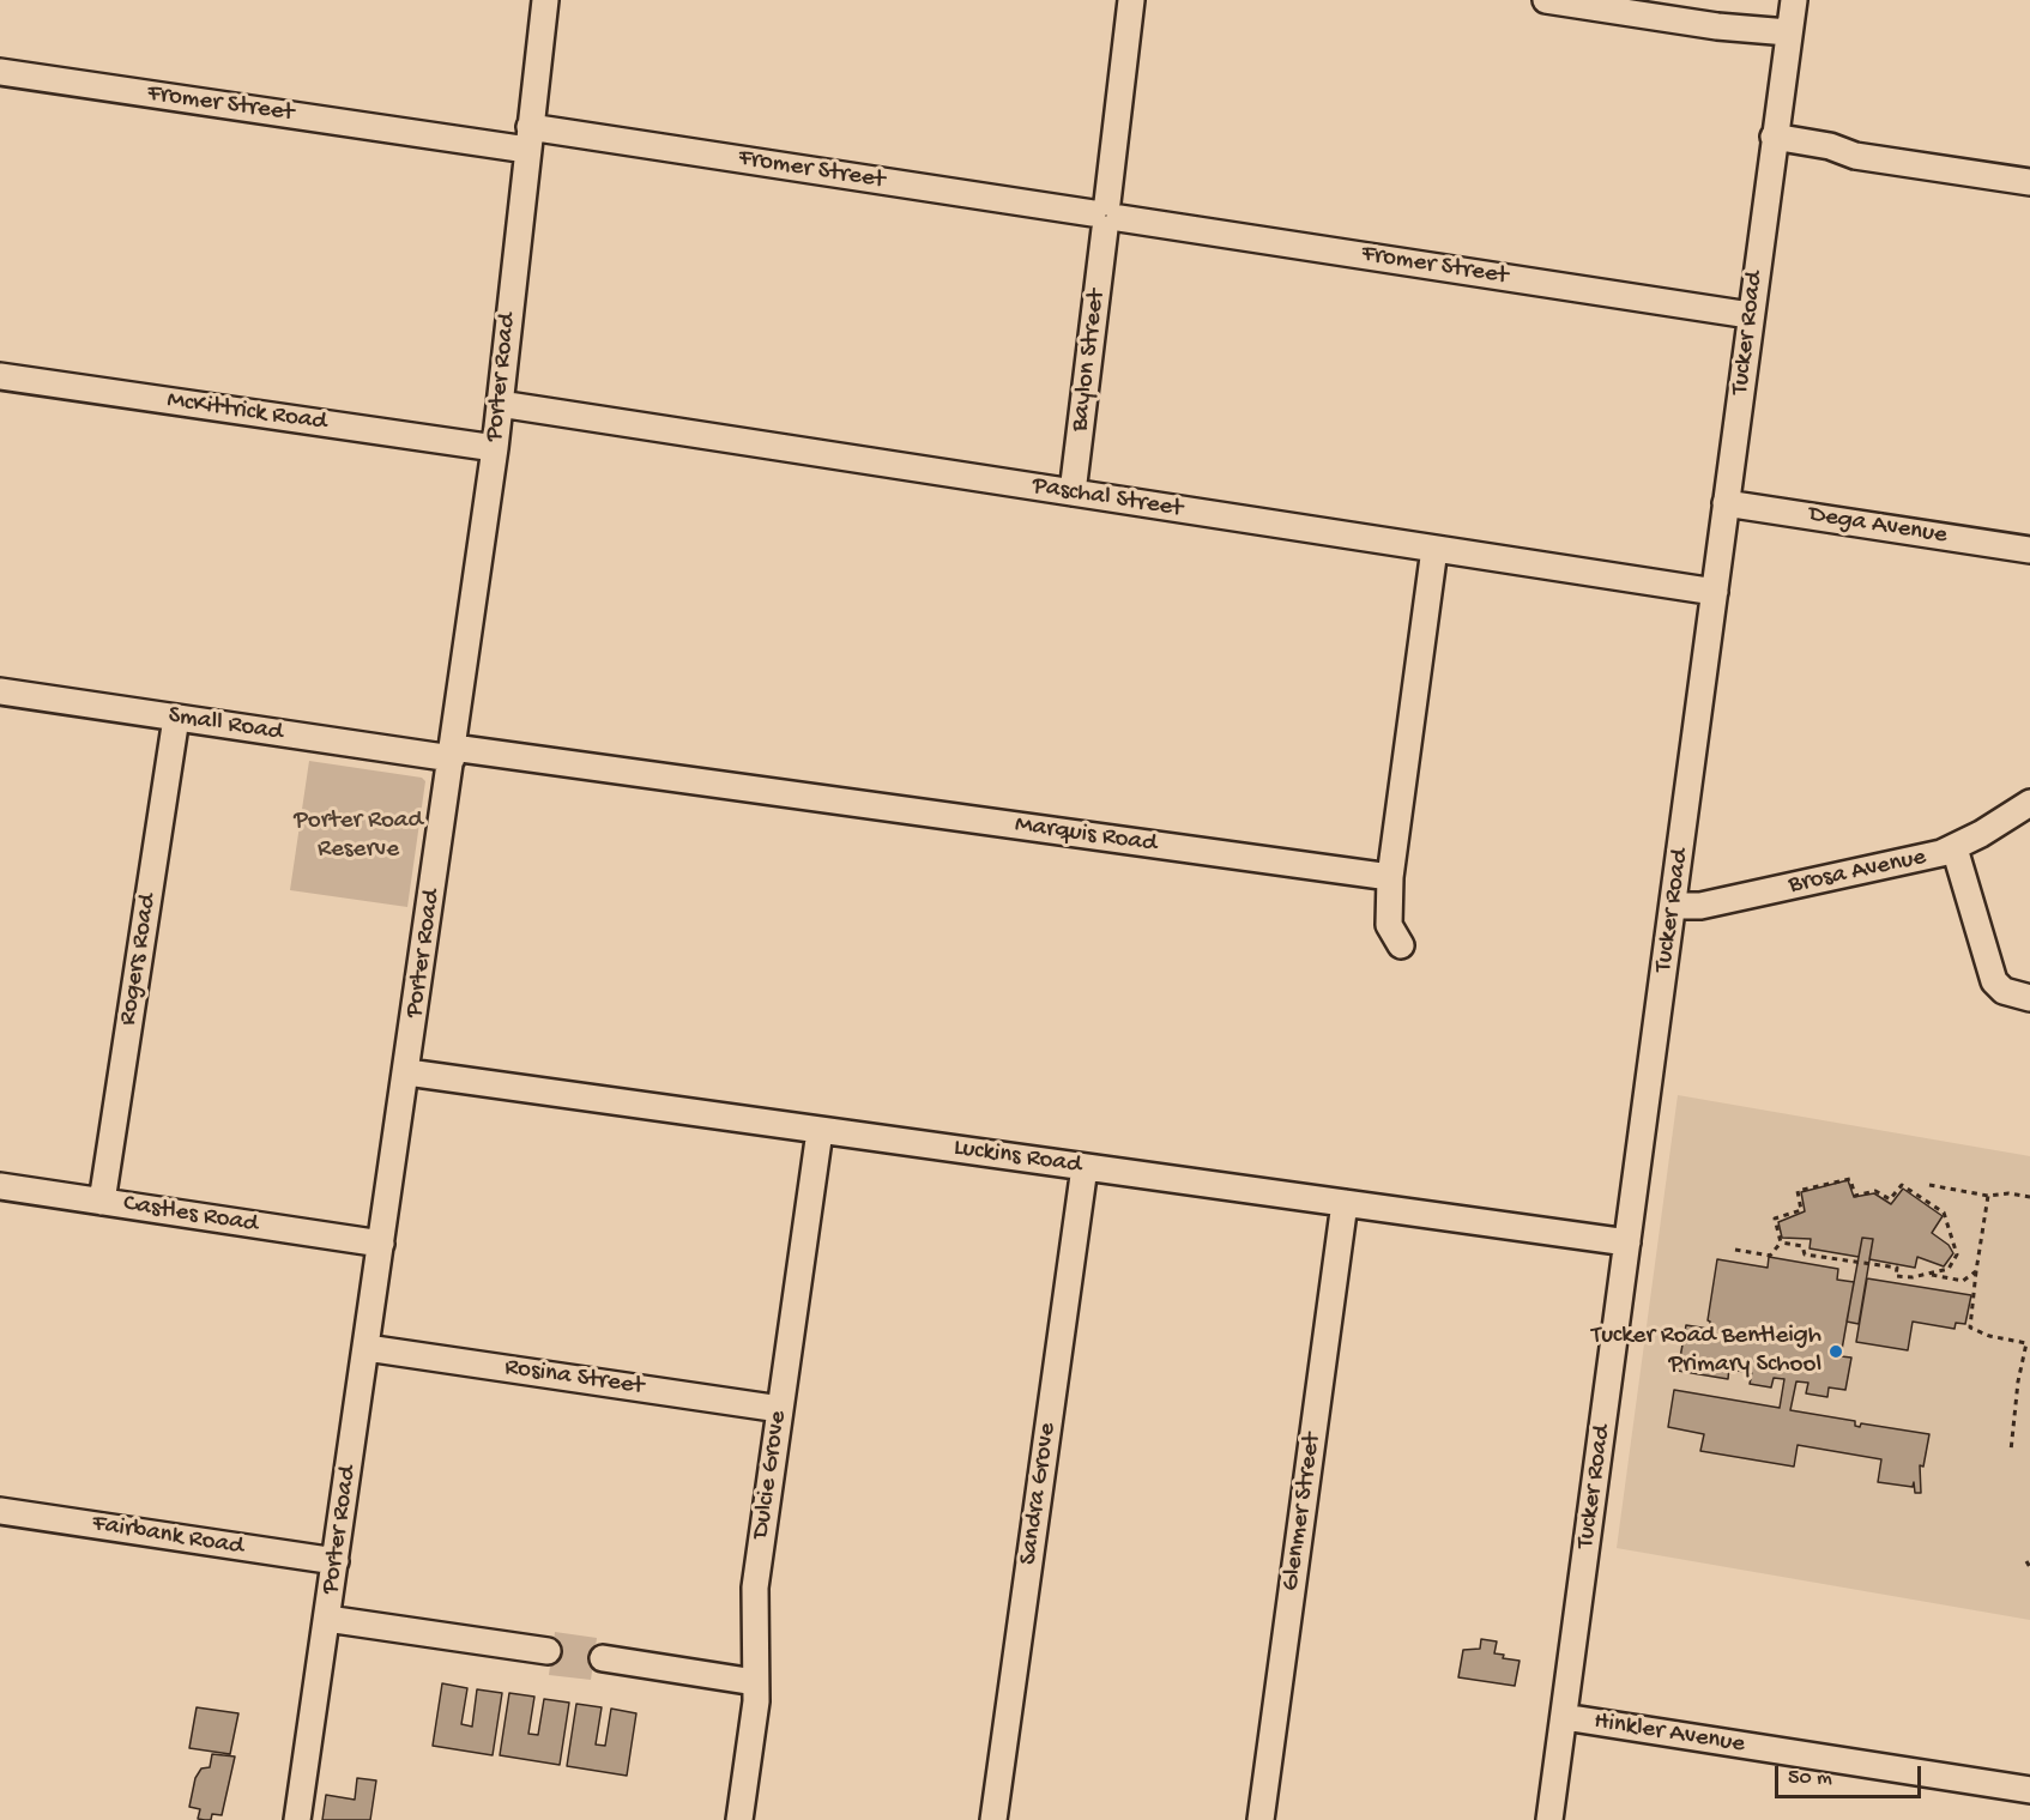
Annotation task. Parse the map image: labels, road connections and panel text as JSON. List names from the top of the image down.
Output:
{
  "streets": {
    "street": [
      "Fromer Street",
      "Tucker Road",
      "Baylon Street",
      "Porter Road",
      "McKittrick Road",
      "Paschal Street",
      "Dega Avenue",
      "Small Road",
      "Marquis Road",
      "Brosa Avenue",
      "Rogers Road",
      "Luckins Road",
      "Castles Road",
      "Rosina Street",
      "Dulcie Grove",
      "Sandra Grove",
      "Glenmer Street",
      "Fairbank Road",
      "Hinkler Avenue"
    ]
  },
  "crossings": [
    ["Fromer Street", "Tucker Road"],
    ["Fromer Street", "Baylon Street"],
    ["Fromer Street", "Porter Road"],
    ["Tucker Road", "Paschal Street"],
    ["Tucker Road", "Dega Avenue"],
    ["Tucker Road", "Brosa Avenue"],
    ["Tucker Road", "Luckins Road"],
    ["Tucker Road", "Hinkler Avenue"],
    ["Baylon Street", "Paschal Street"],
    ["Porter Road", "McKittrick Road"],
    ["Porter Road", "Paschal Street"],
    ["Porter Road", "Small Road"],
    ["Porter Road", "Marquis Road"],
    ["Porter Road", "Luckins Road"],
    ["Porter Road", "Castles Road"],
    ["Porter Road", "Rosina Street"],
    ["Porter Road", "Fairbank Road"],
    ["Small Road", "Marquis Road"],
    ["Small Road", "Rogers Road"],
    ["Rogers Road", "Castles Road"],
    ["Luckins Road", "Dulcie Grove"],
    ["Luckins Road", "Sandra Grove"],
    ["Luckins Road", "Glenmer Street"],
    ["Rosina Street", "Dulcie Grove"]
  ],
  "parks": ["Porter Road Reserve"],
  "places": ["Tucker Road Bentleigh Primary School"],
  "scale_bar": "50 m"
}
